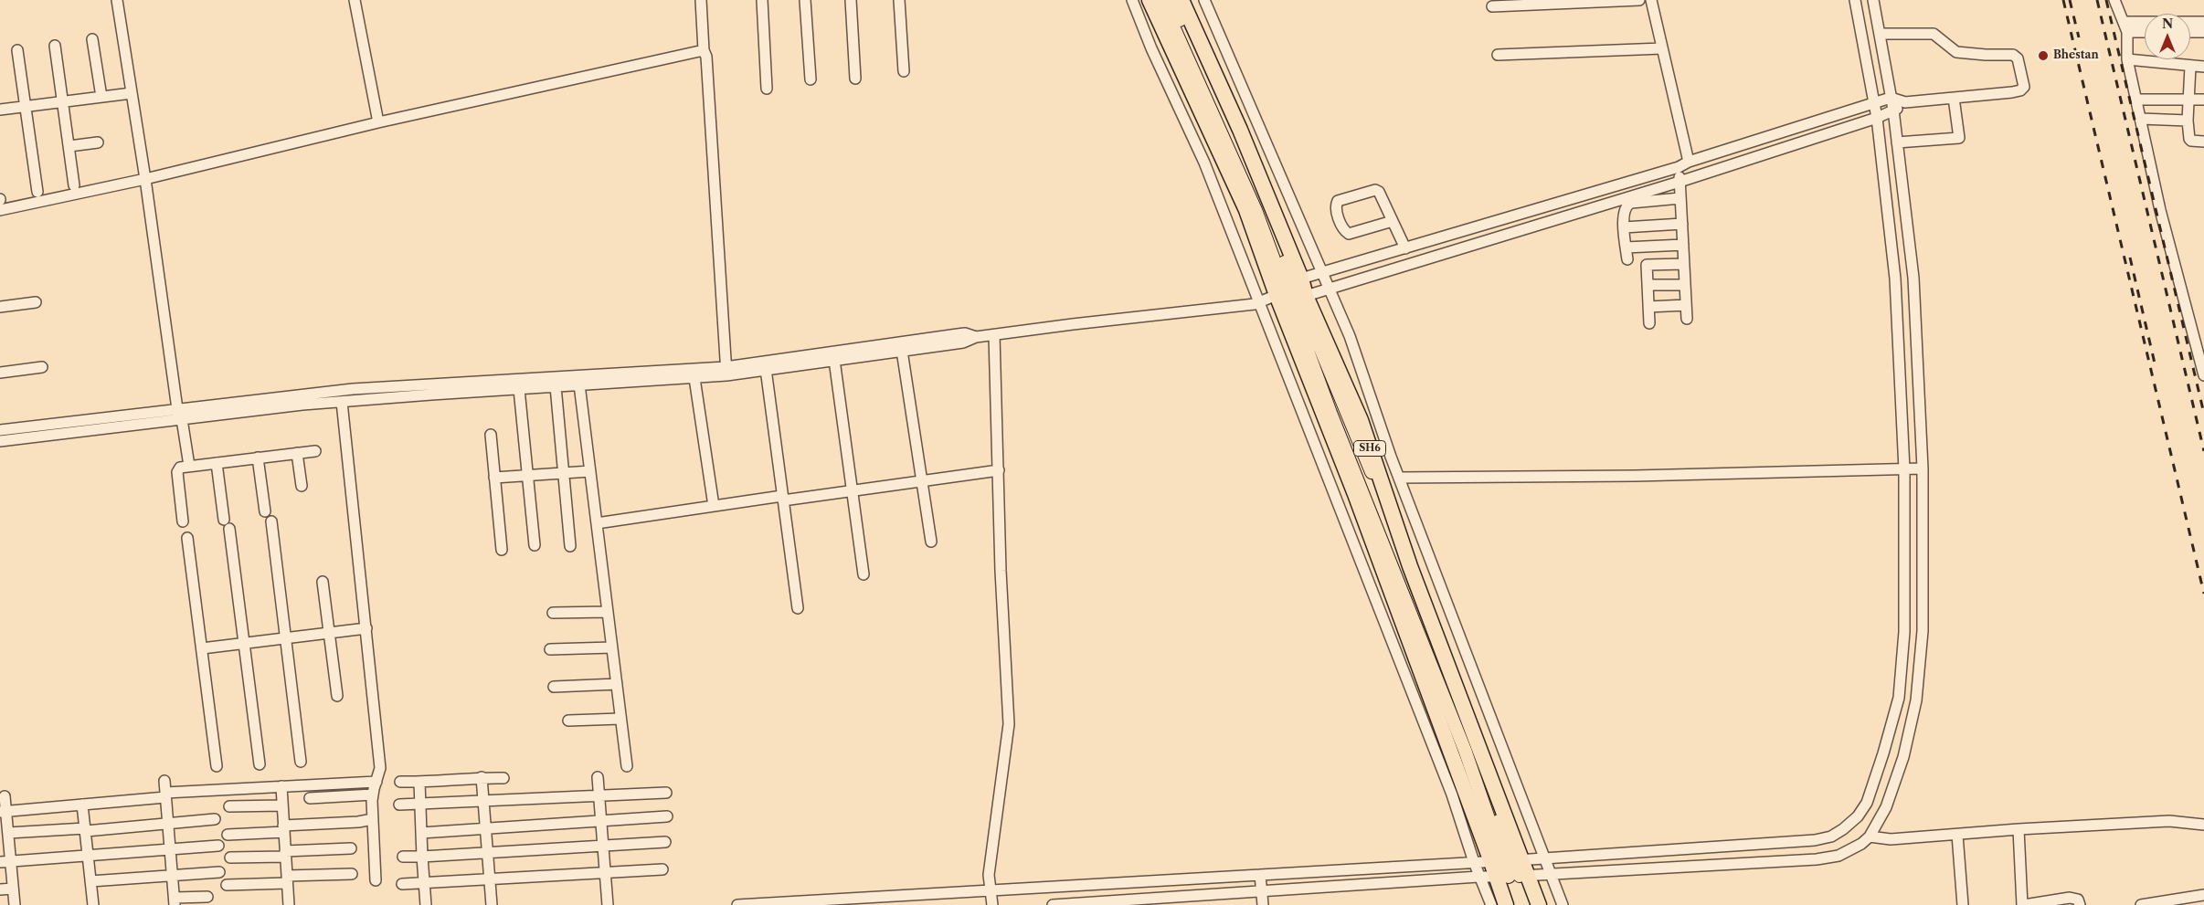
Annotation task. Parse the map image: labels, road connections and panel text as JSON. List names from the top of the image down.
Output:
{
  "streets": {
    "highway": ["SH6"]
  },
  "places": ["Bhestan"],
  "north": "top"
}
